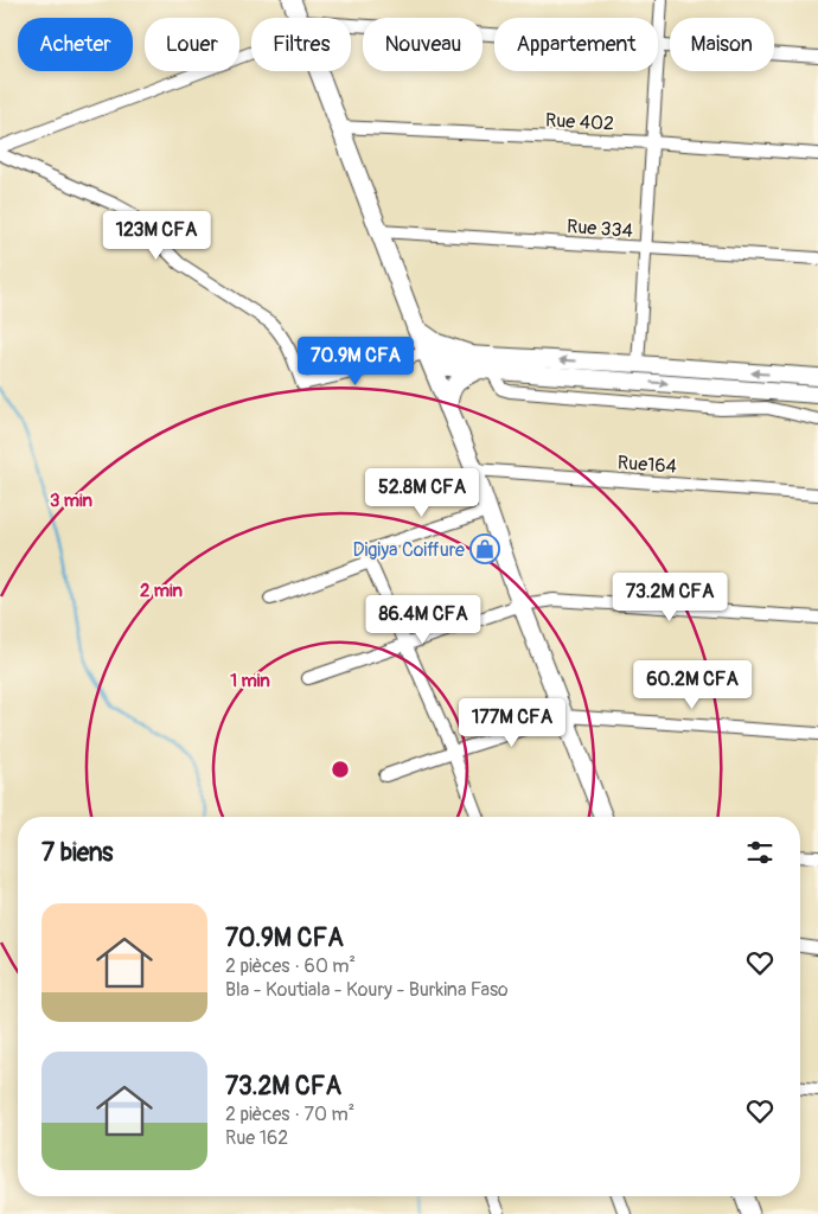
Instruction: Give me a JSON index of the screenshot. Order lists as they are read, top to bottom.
{
  "streets": {
    "street": ["Rue 402", "Rue 334", "Rue164"]
  },
  "places": {
    "shop": ["Digiya Coiffure"]
  },
  "page": {
    "chip": [
      "Acheter",
      "Louer",
      "Filtres",
      "Nouveau",
      "Appartement",
      "Maison"
    ],
    "price": [
      "123M CFA",
      "70.9M CFA",
      "52.8M CFA",
      "73.2M CFA",
      "86.4M CFA",
      "60.2M CFA",
      "177M CFA"
    ],
    "heading": "7 biens",
    "list": [
      {
        "name": "70.9M CFA",
        "note": "2 pièces · 60 m² · Bla - Koutiala - Koury - Burkina Faso"
      },
      {
        "name": "73.2M CFA",
        "note": "2 pièces · 70 m² · Rue 162"
      }
    ]
  },
  "rings": ["3 min", "2 min", "1 min"]
}
